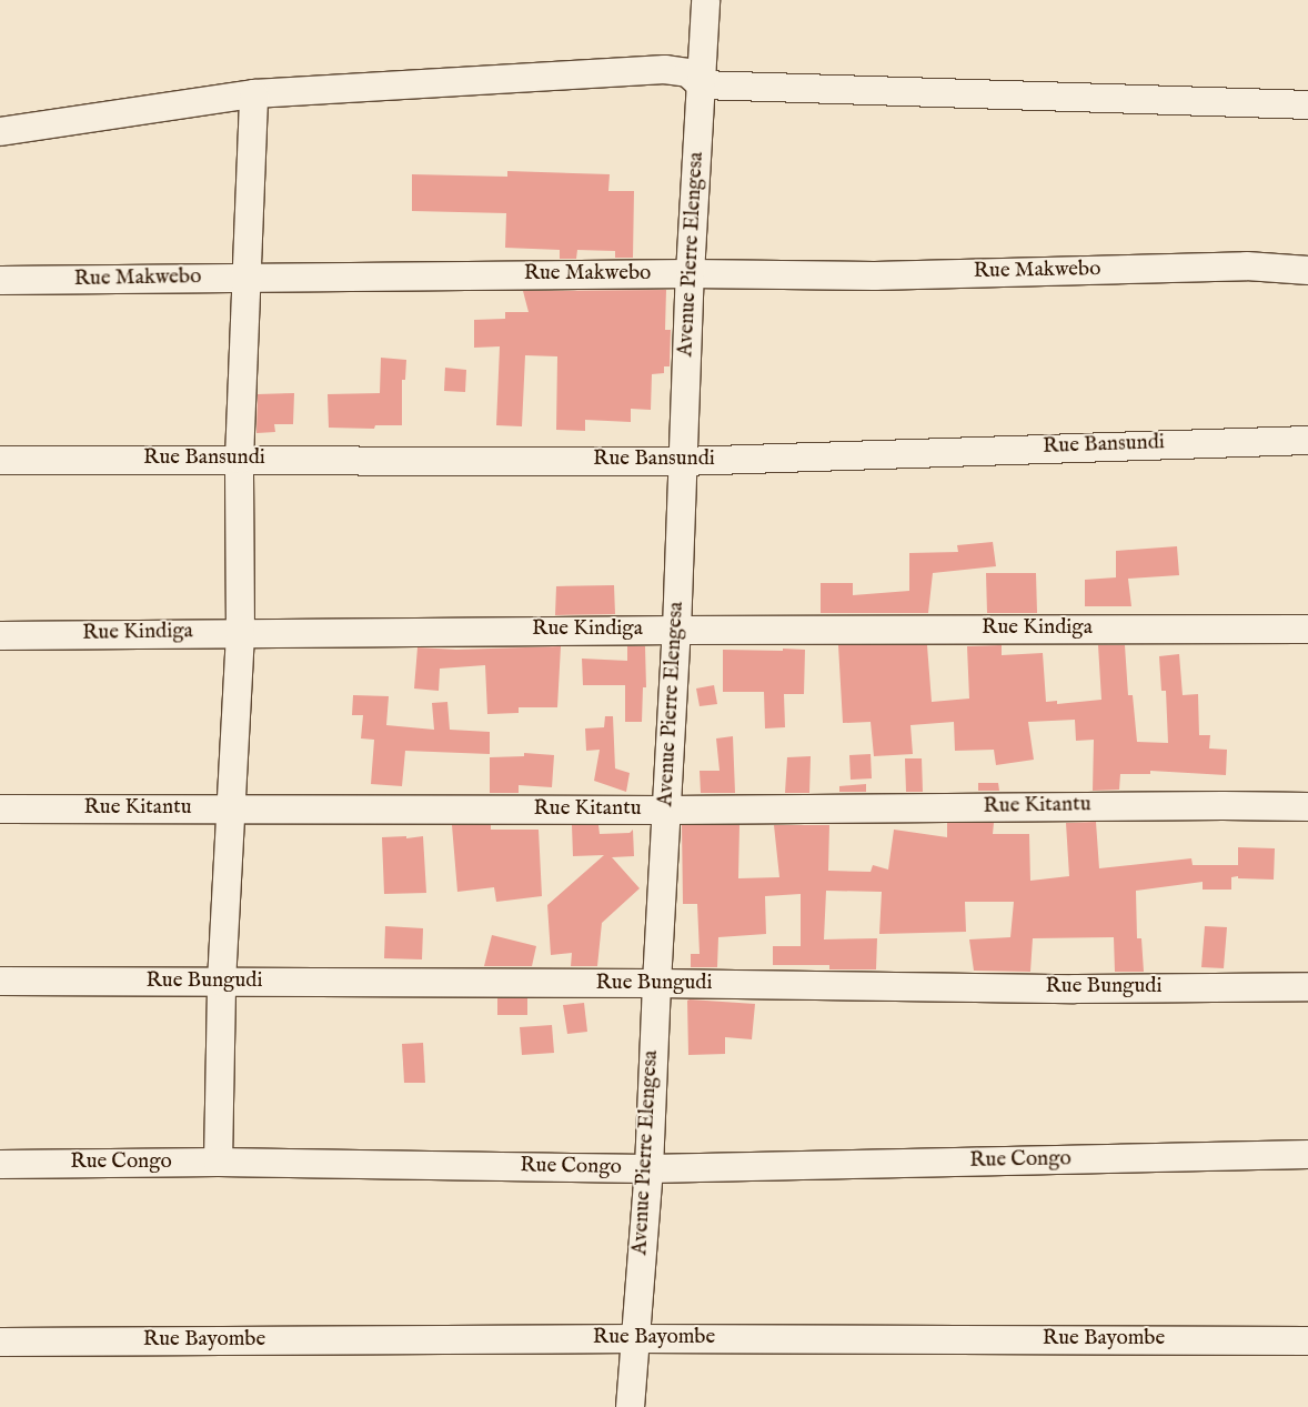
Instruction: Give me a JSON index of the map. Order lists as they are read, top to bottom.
{
  "streets": {
    "street": [
      "Avenue Pierre Elengesa",
      "Rue Makwebo",
      "Rue Bansundi",
      "Rue Kindiga",
      "Rue Kitantu",
      "Rue Bungudi",
      "Rue Congo",
      "Rue Bayombe"
    ]
  },
  "crossings": [
    ["Avenue Pierre Elengesa", "Rue Makwebo"],
    ["Avenue Pierre Elengesa", "Rue Bansundi"],
    ["Avenue Pierre Elengesa", "Rue Kindiga"],
    ["Avenue Pierre Elengesa", "Rue Kitantu"],
    ["Avenue Pierre Elengesa", "Rue Bungudi"],
    ["Avenue Pierre Elengesa", "Rue Congo"],
    ["Avenue Pierre Elengesa", "Rue Bayombe"]
  ]
}
